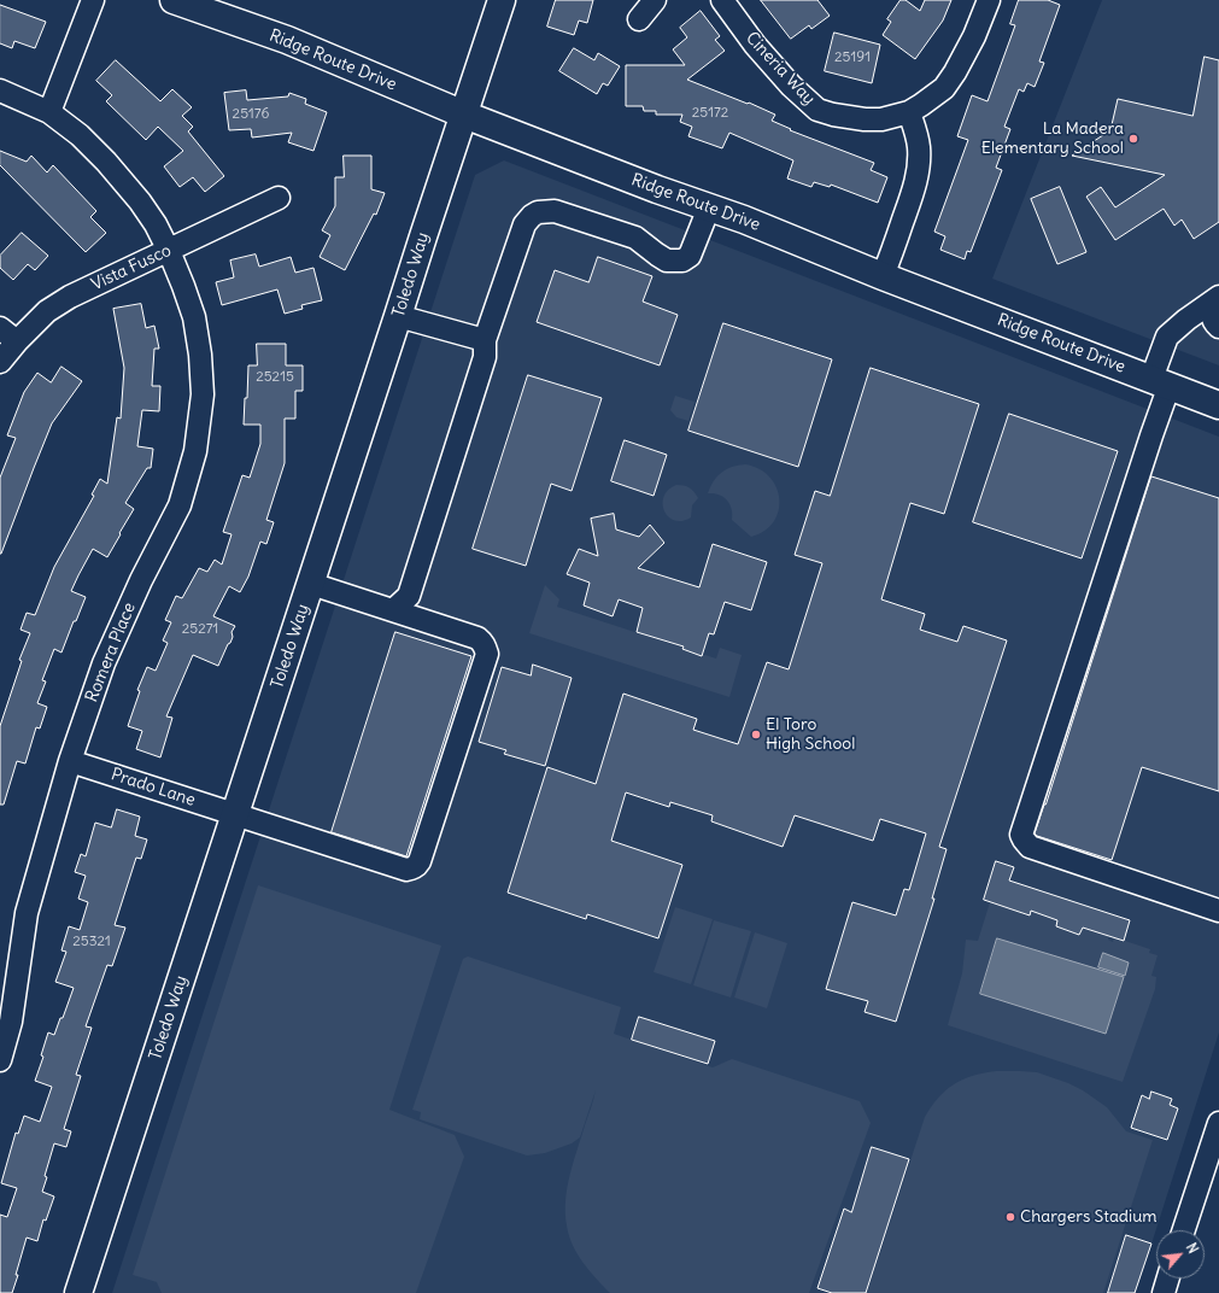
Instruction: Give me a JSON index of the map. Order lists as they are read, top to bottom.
{
  "streets": {
    "main road": ["Ridge Route Drive", "Toledo Way"],
    "street": [
      "Cineria Way",
      "Vista Fusco",
      "Romera Place",
      "Prado Lane"
    ]
  },
  "crossings": [
    ["Ridge Route Drive", "Toledo Way"],
    ["Vista Fusco", "Romera Place"],
    ["Toledo Way", "Prado Lane"],
    ["Romera Place", "Prado Lane"]
  ],
  "places": ["La Madera Elementary School", "El Toro High School", "Chargers Stadium"],
  "house_numbers": [
    "25191",
    "25172",
    "25176",
    "25215",
    "25271",
    "25321"
  ],
  "north": "top right"
}
